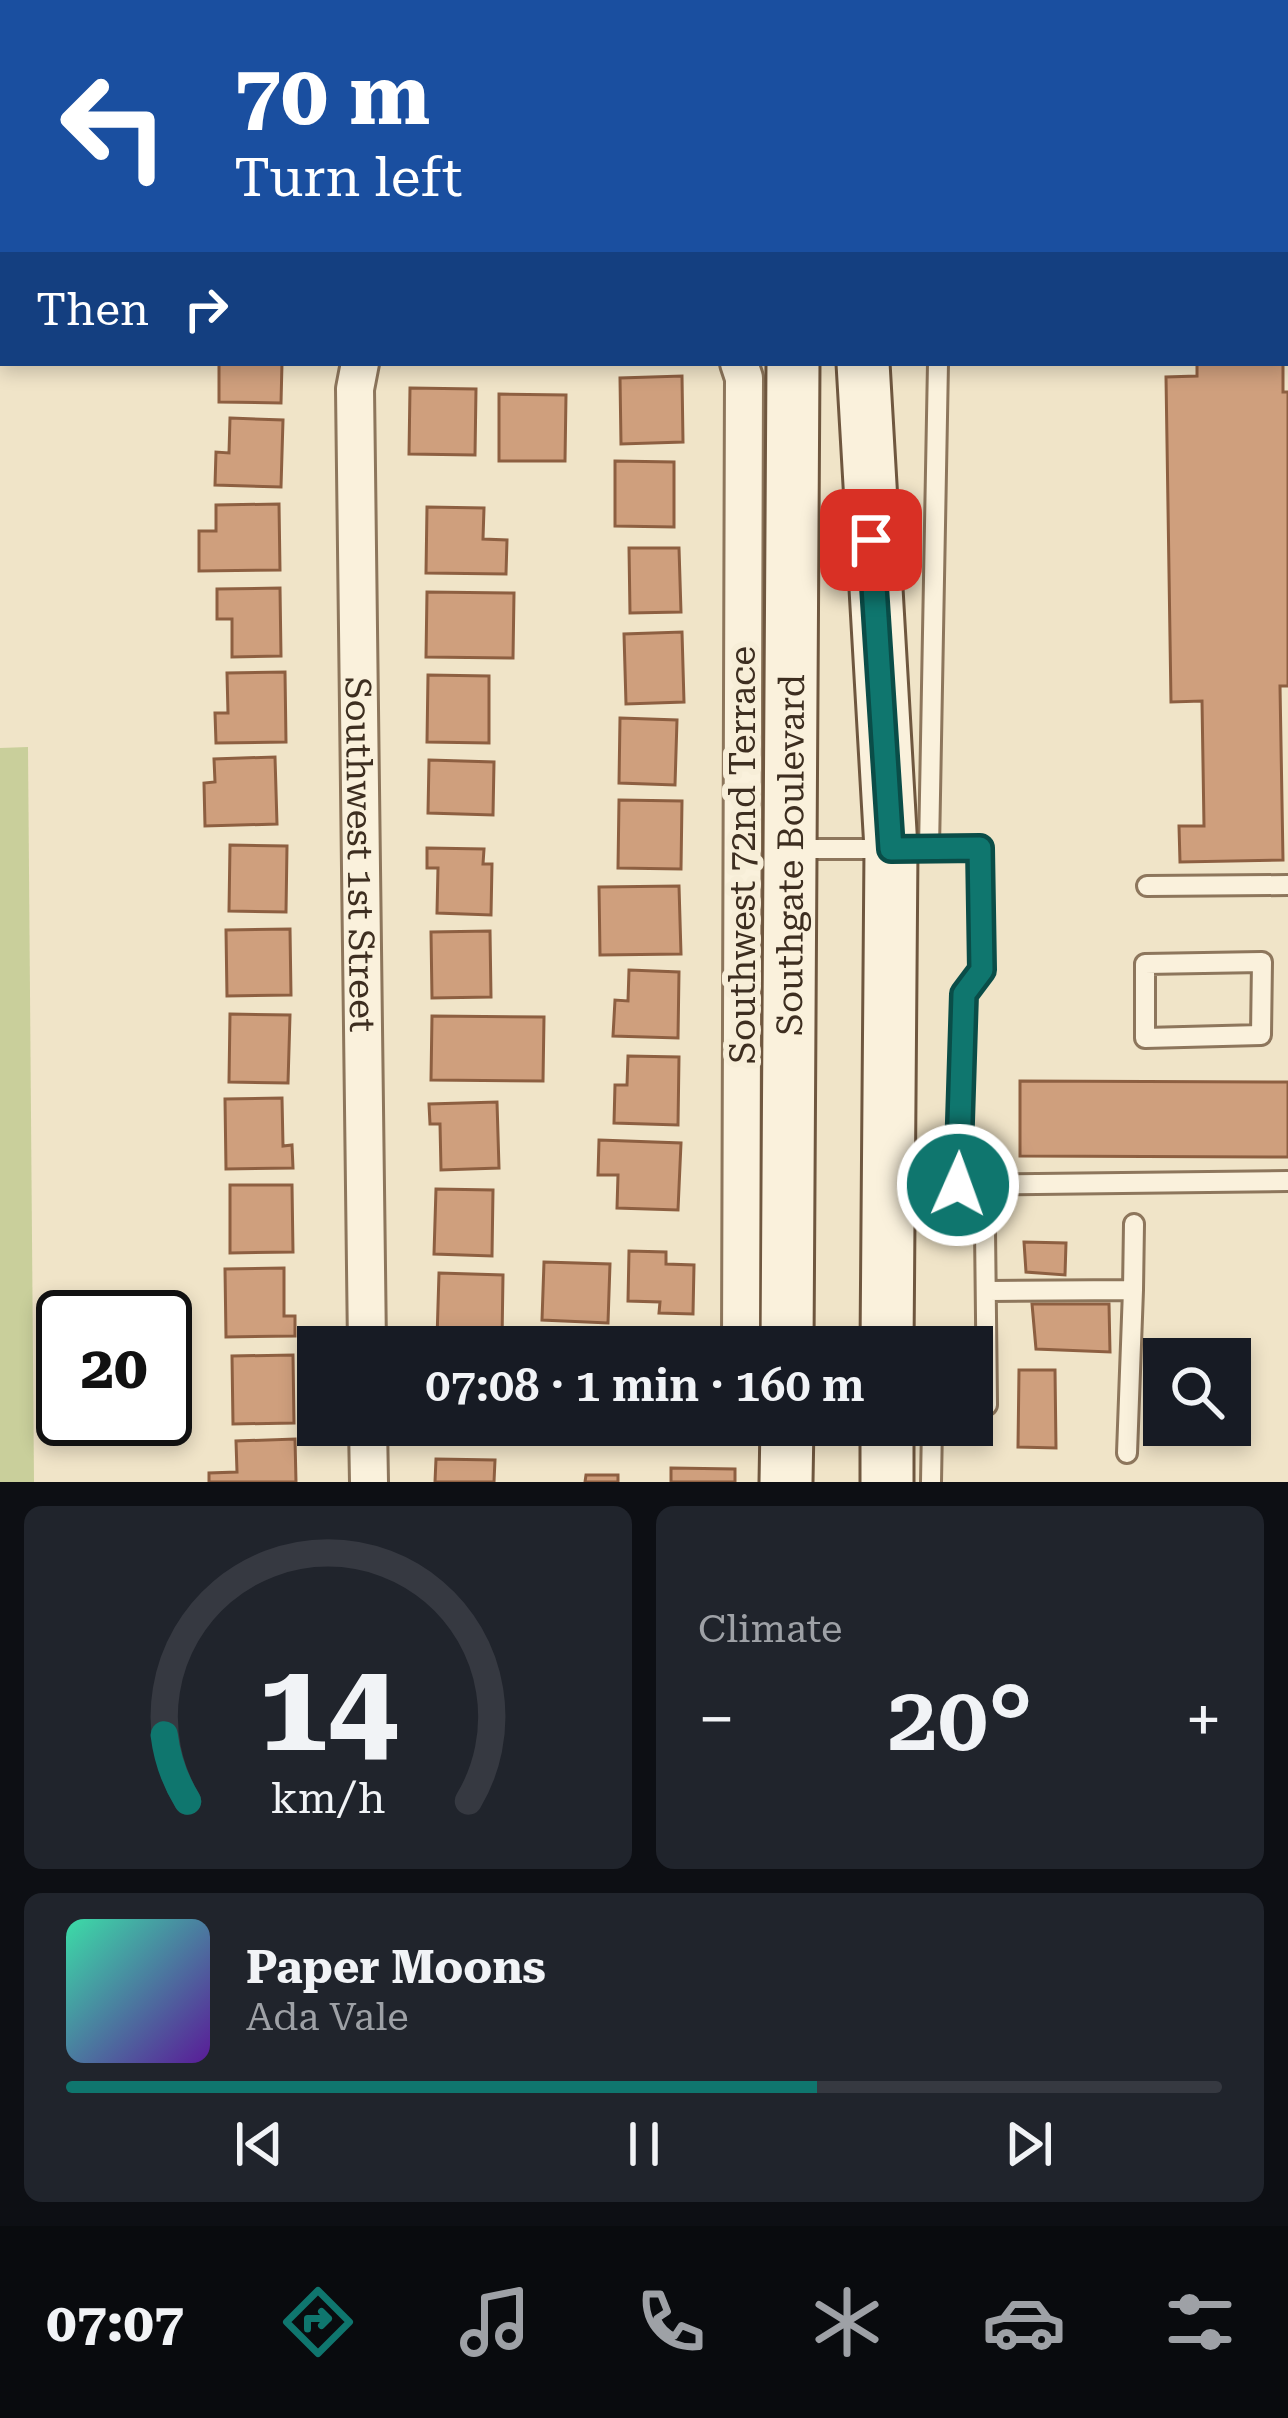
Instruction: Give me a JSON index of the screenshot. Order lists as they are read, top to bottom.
{
  "streets": {
    "main road": ["Southgate Boulevard"],
    "street": ["Southwest 1st Street", "Southwest 72nd Terrace"]
  },
  "page": {
    "turn": ["70 m", "Turn left"],
    "then": "Then",
    "limit": "20",
    "trip": "07:08 · 1 min · 160 m",
    "tile": "Climate",
    "heat": ["−", "20°", "+"],
    "song": ["Paper Moons", "Ada Vale"],
    "tabs": "07:07",
    "gauge": ["14", "km/h"]
  }
}
